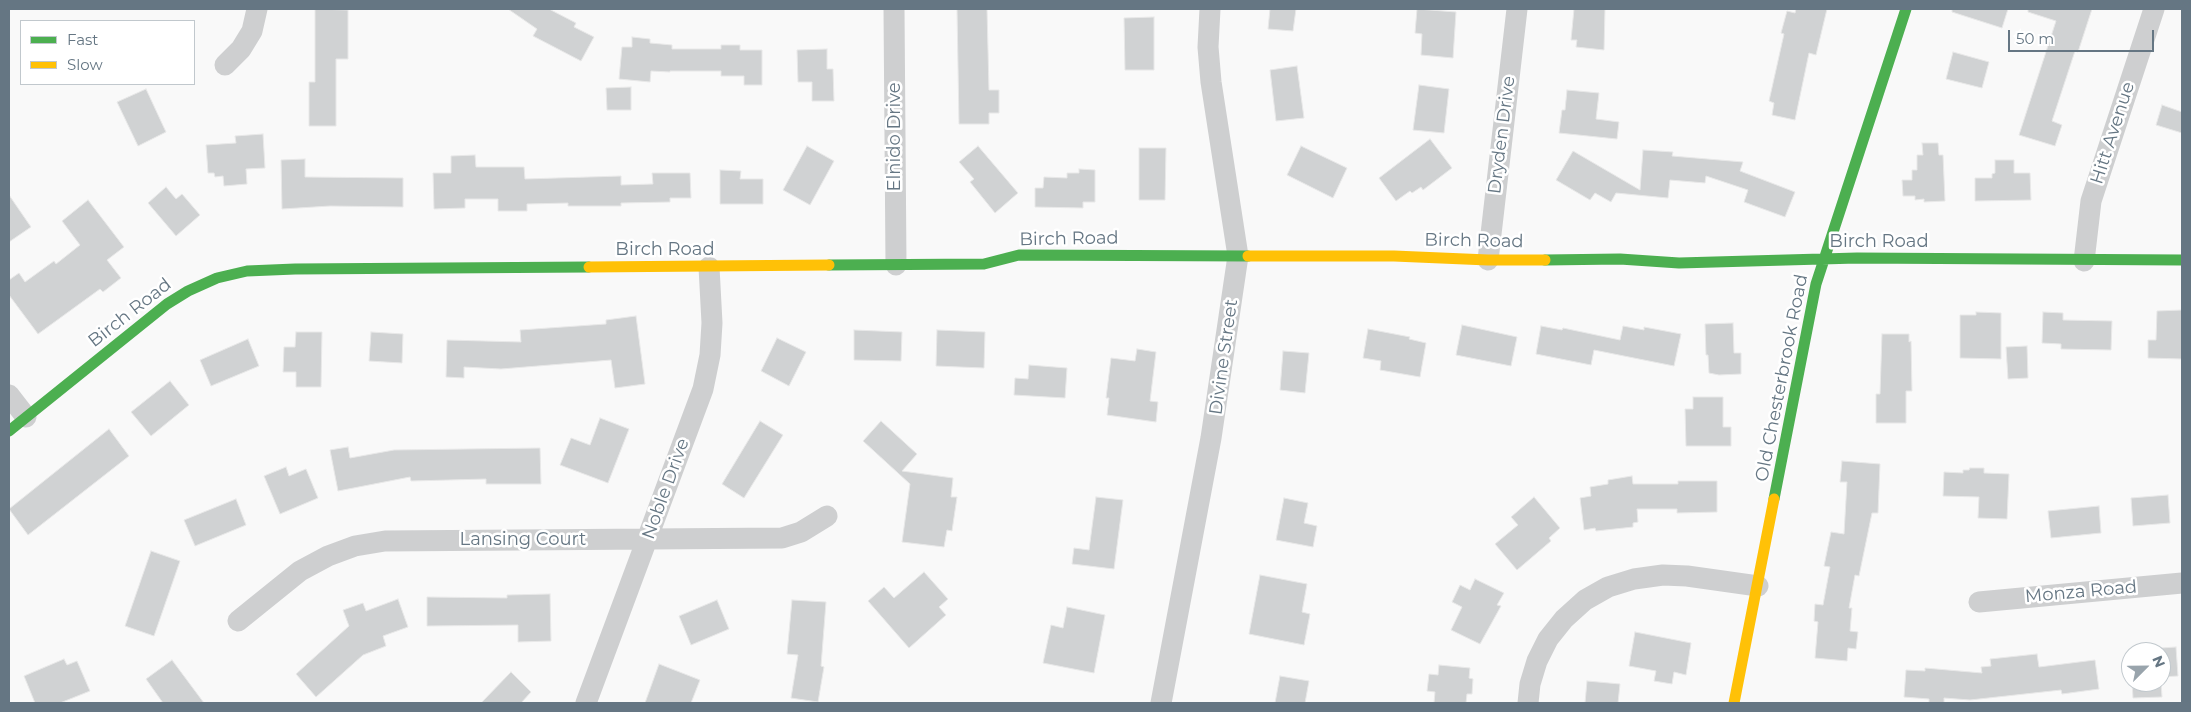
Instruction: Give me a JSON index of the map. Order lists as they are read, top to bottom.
{
  "streets": {
    "street": [
      "Hitt Avenue",
      "Dryden Drive",
      "Elnido Drive",
      "Birch Road",
      "Divine Street",
      "Old Chesterbrook Road",
      "Noble Drive",
      "Lansing Court",
      "Monza Road"
    ]
  },
  "crossings": [
    ["Hitt Avenue", "Birch Road"],
    ["Dryden Drive", "Birch Road"],
    ["Elnido Drive", "Birch Road"],
    ["Birch Road", "Divine Street"],
    ["Birch Road", "Old Chesterbrook Road"],
    ["Birch Road", "Noble Drive"],
    ["Noble Drive", "Lansing Court"]
  ],
  "legend": ["Fast", "Slow"],
  "scale_bar": "50 m",
  "north": "top right"
}
